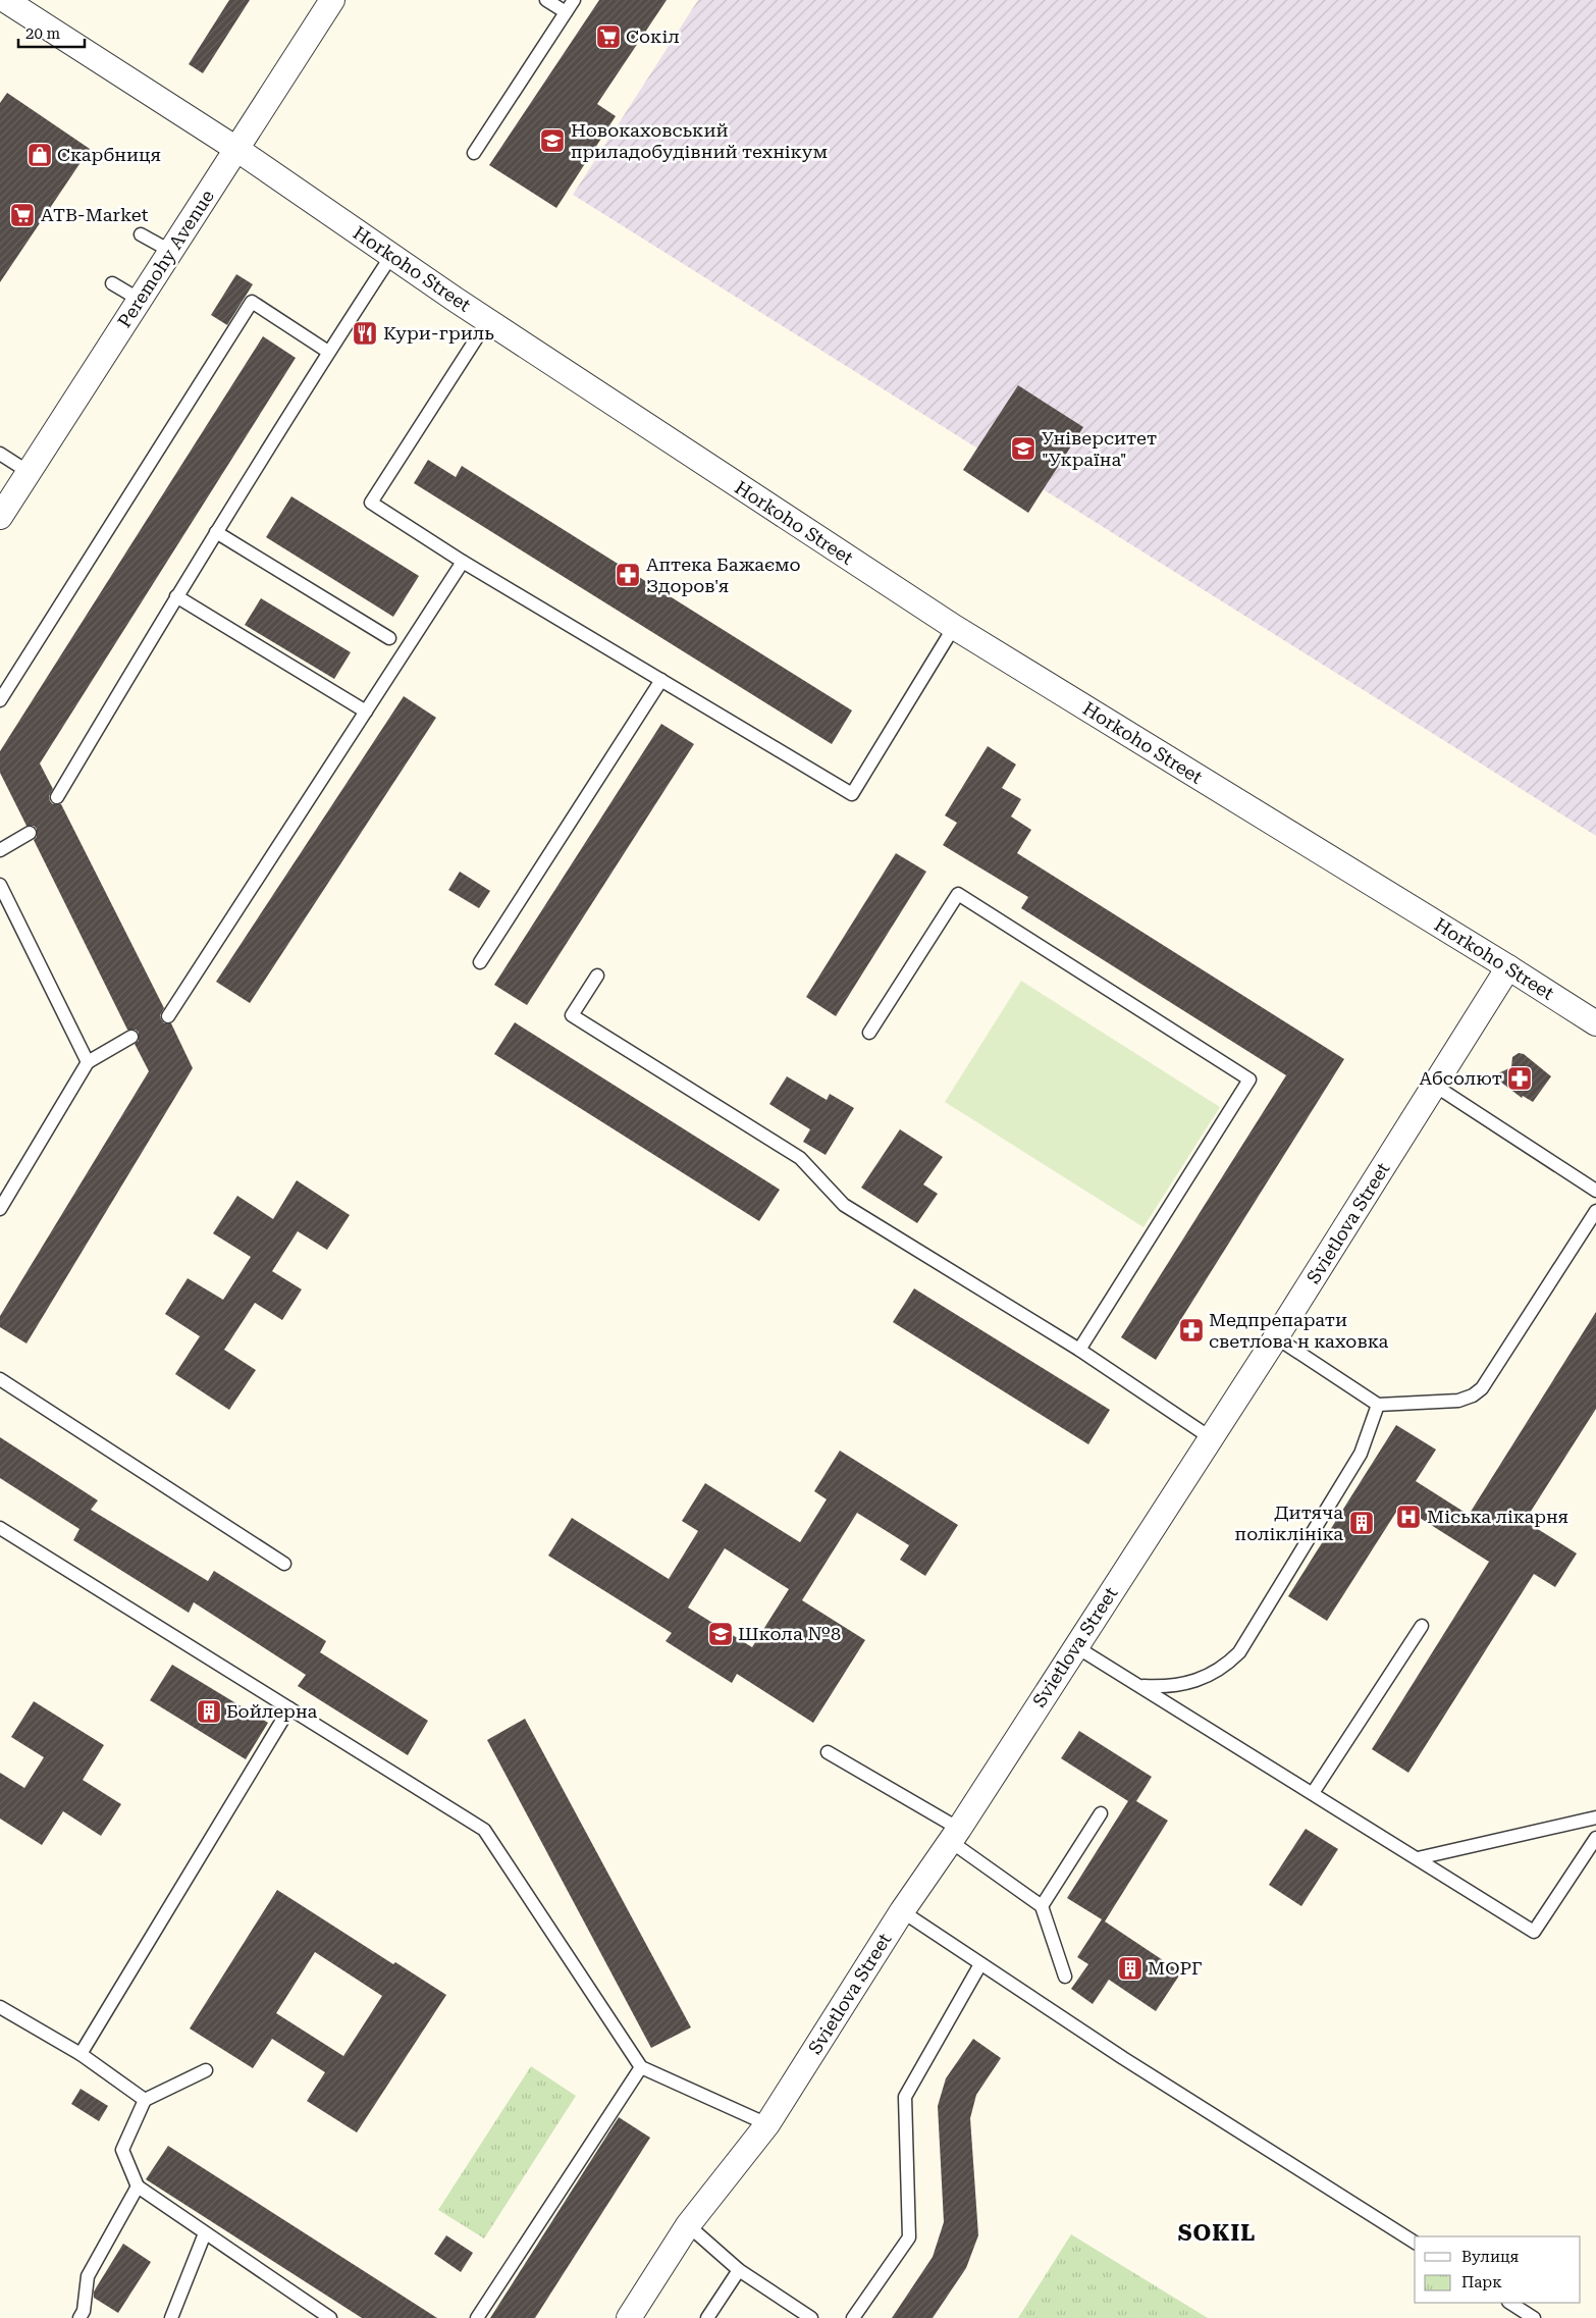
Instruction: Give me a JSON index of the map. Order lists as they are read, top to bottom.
{
  "streets": {
    "street": ["Peremohy Avenue", "Horkoho Street", "Svietlova Street"]
  },
  "crossings": [
    ["Peremohy Avenue", "Horkoho Street"],
    ["Horkoho Street", "Svietlova Street"]
  ],
  "districts": ["SOKIL"],
  "places": {
    "supermarket": ["Сокіл", "ATB-Market"],
    "school or university": ["Новокаховський приладобудівний технікум", "Університет \"Україна\"", "Школа №8"],
    "shop": ["Скарбниця"],
    "restaurant": ["Кури-гриль"],
    "pharmacy": ["Аптека Бажаємо Здоров'я", "Абсолют", "Медпрепарати светлова н каховка"],
    "hospital": ["Міська лікарня"],
    "building": ["Дитяча поліклініка", "Бойлерна", "МОРГ"]
  },
  "legend": ["Вулиця", "Парк"],
  "scale_bar": "20 m"
}
